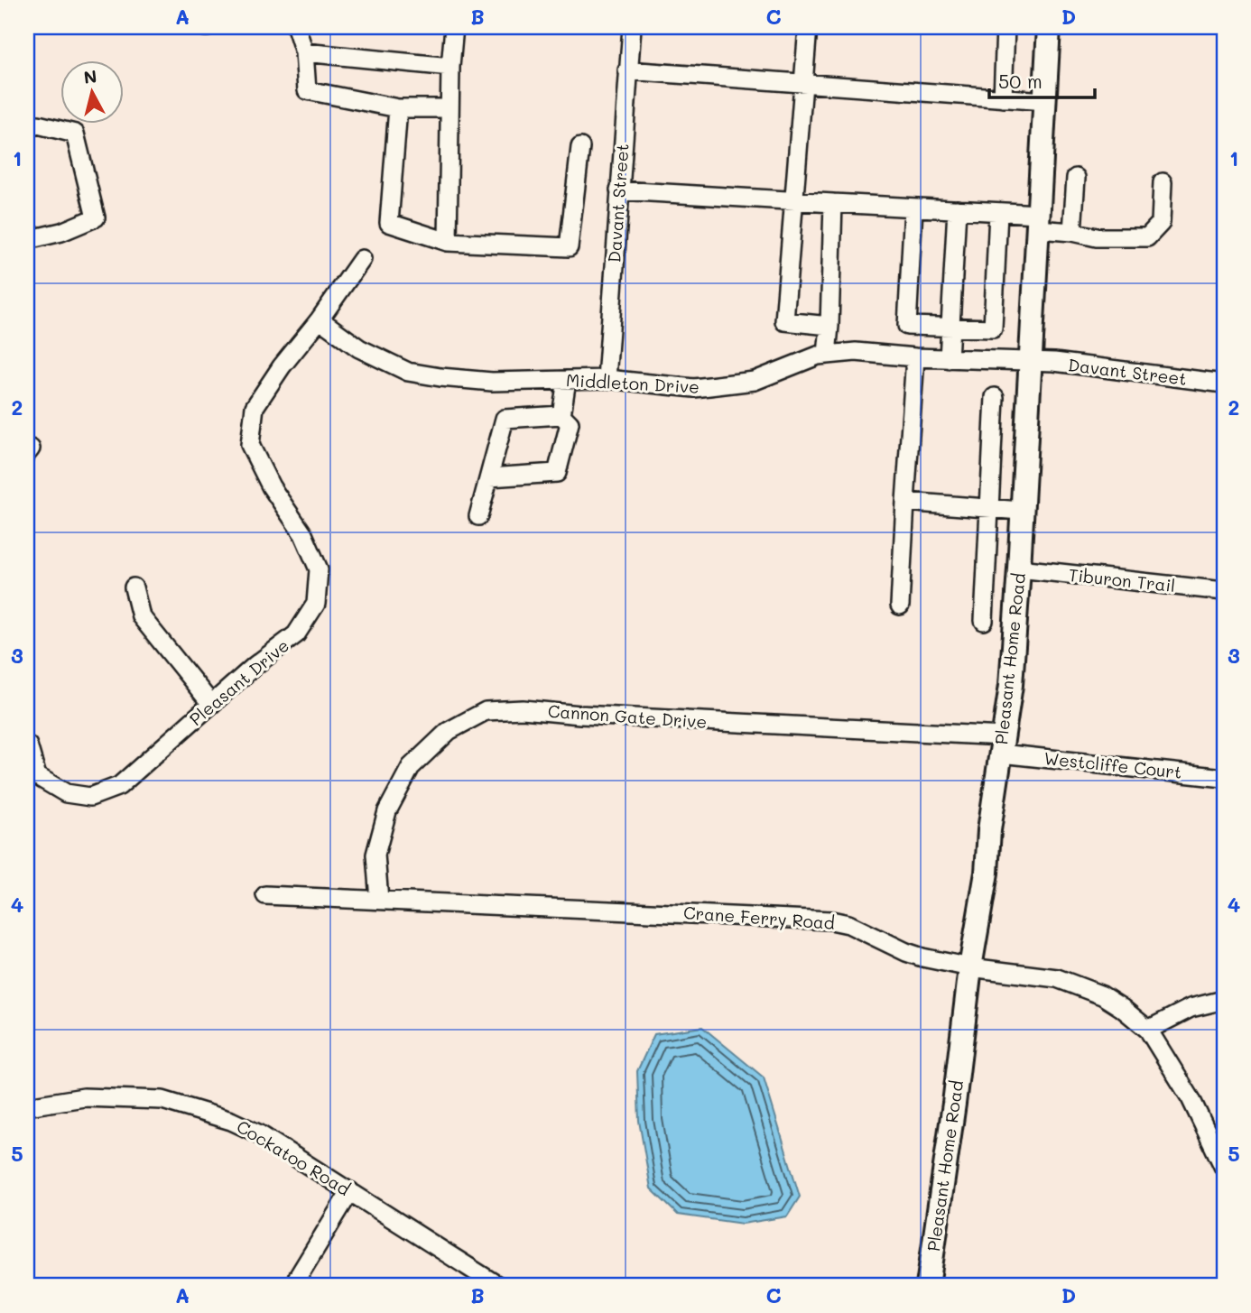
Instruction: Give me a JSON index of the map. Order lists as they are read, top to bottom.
{
  "streets": {
    "main road": ["Pleasant Home Road"],
    "street": [
      "Davant Street",
      "Middleton Drive",
      "Tiburon Trail",
      "Pleasant Drive",
      "Cannon Gate Drive",
      "Westcliffe Court",
      "Crane Ferry Road",
      "Cockatoo Road"
    ]
  },
  "crossings": [
    ["Davant Street", "Middleton Drive"],
    ["Davant Street", "Pleasant Home Road"],
    ["Middleton Drive", "Pleasant Home Road"],
    ["Middleton Drive", "Pleasant Drive"],
    ["Tiburon Trail", "Pleasant Home Road"],
    ["Pleasant Home Road", "Cannon Gate Drive"],
    ["Pleasant Home Road", "Westcliffe Court"],
    ["Pleasant Home Road", "Crane Ferry Road"],
    ["Cannon Gate Drive", "Westcliffe Court"],
    ["Cannon Gate Drive", "Crane Ferry Road"]
  ],
  "scale_bar": "50 m",
  "north": "top",
  "grid": {
    "columns": [
      "A",
      "B",
      "C",
      "D"
    ],
    "rows": [
      "1",
      "2",
      "3",
      "4",
      "5"
    ]
  }
}
